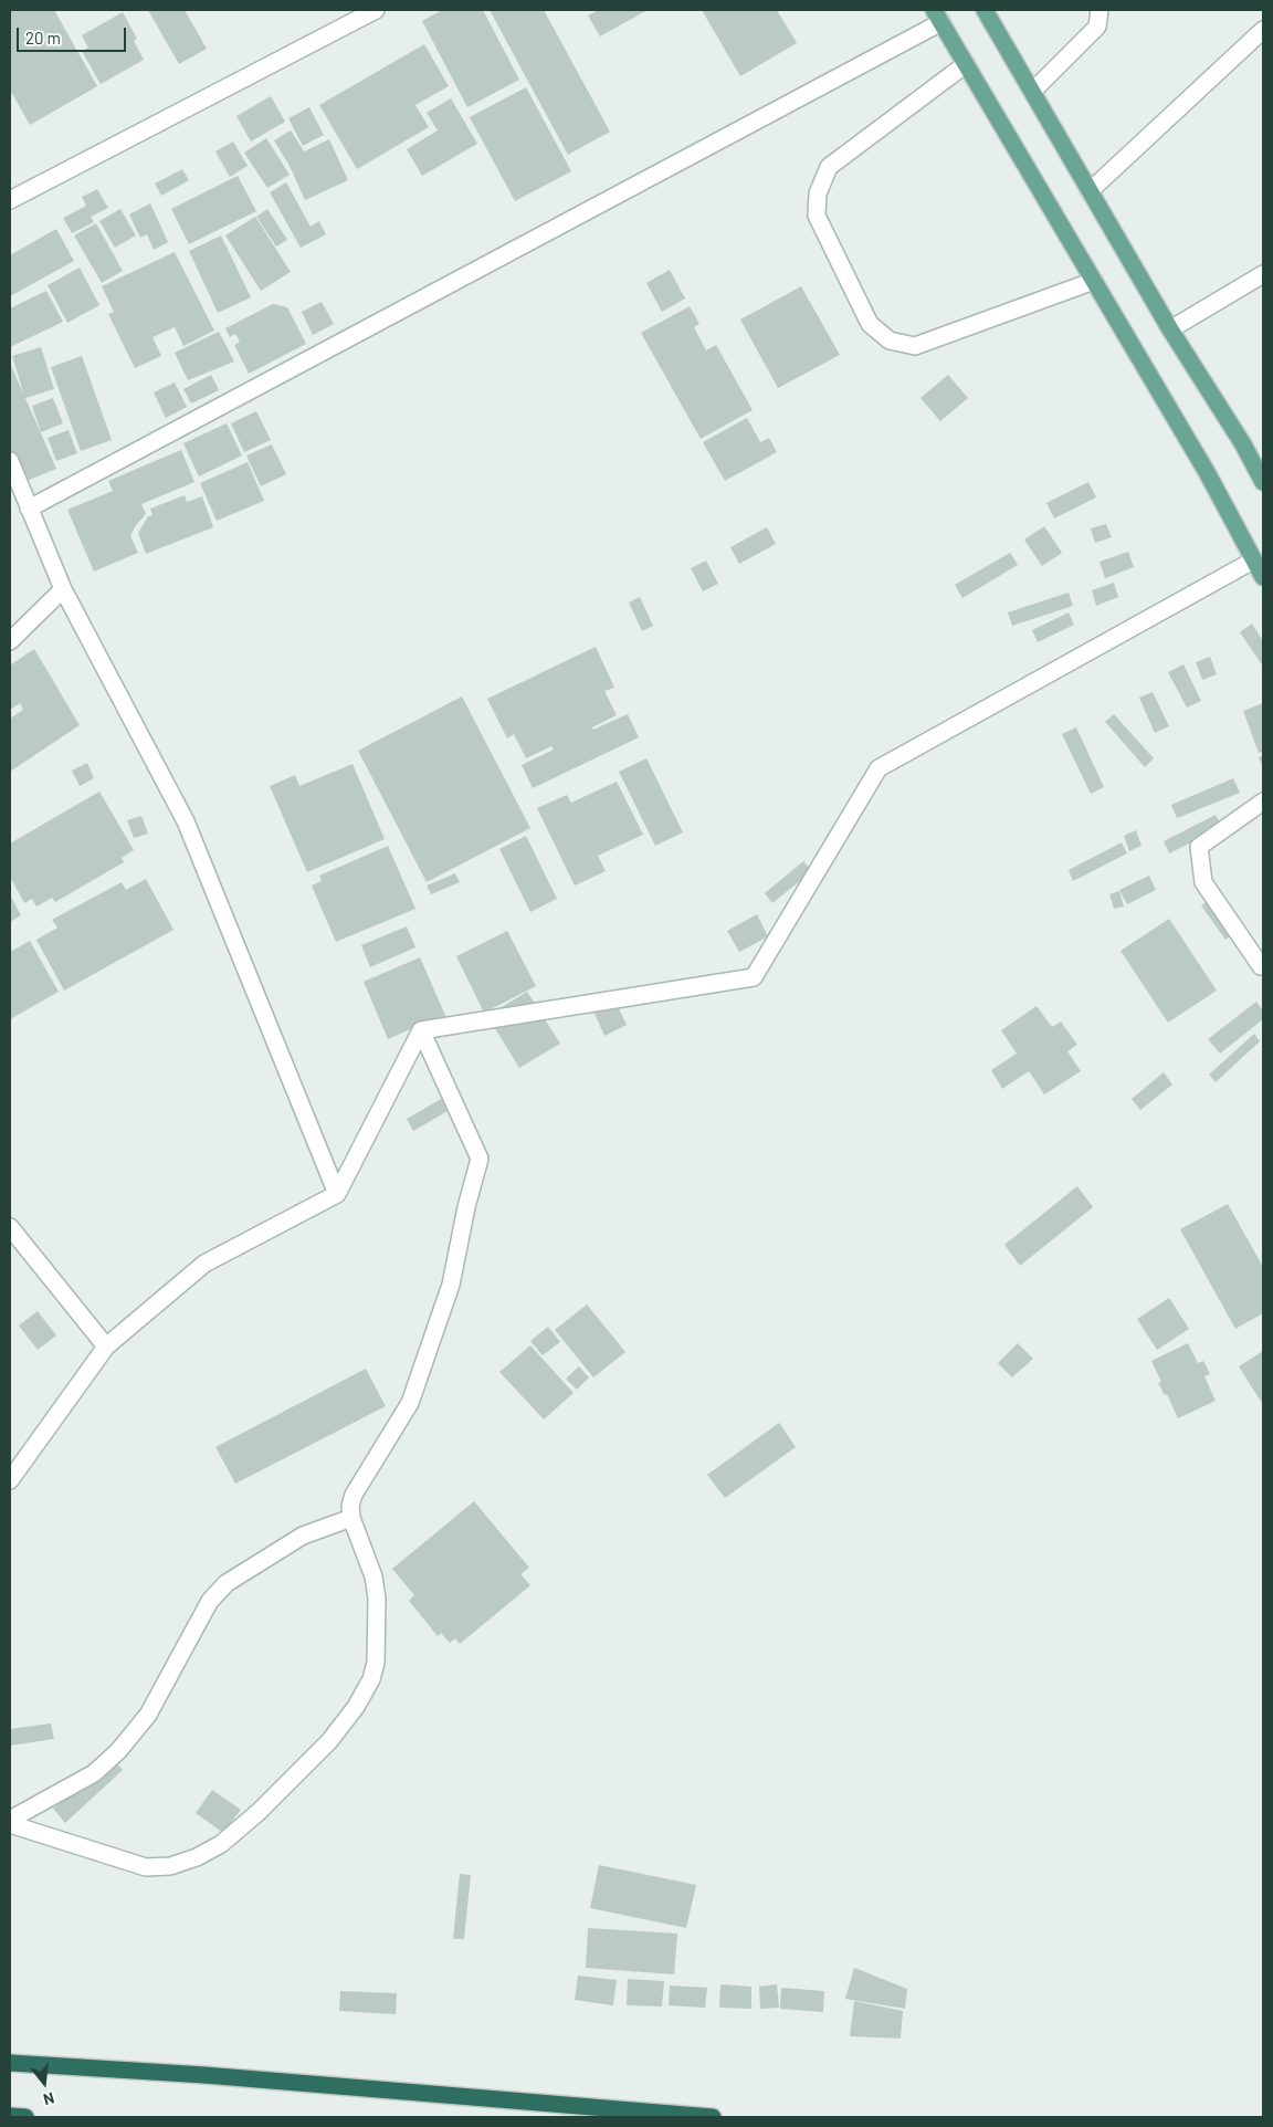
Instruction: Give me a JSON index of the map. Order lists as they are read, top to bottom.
{
  "scale_bar": "20 m",
  "north": "bottom"
}
